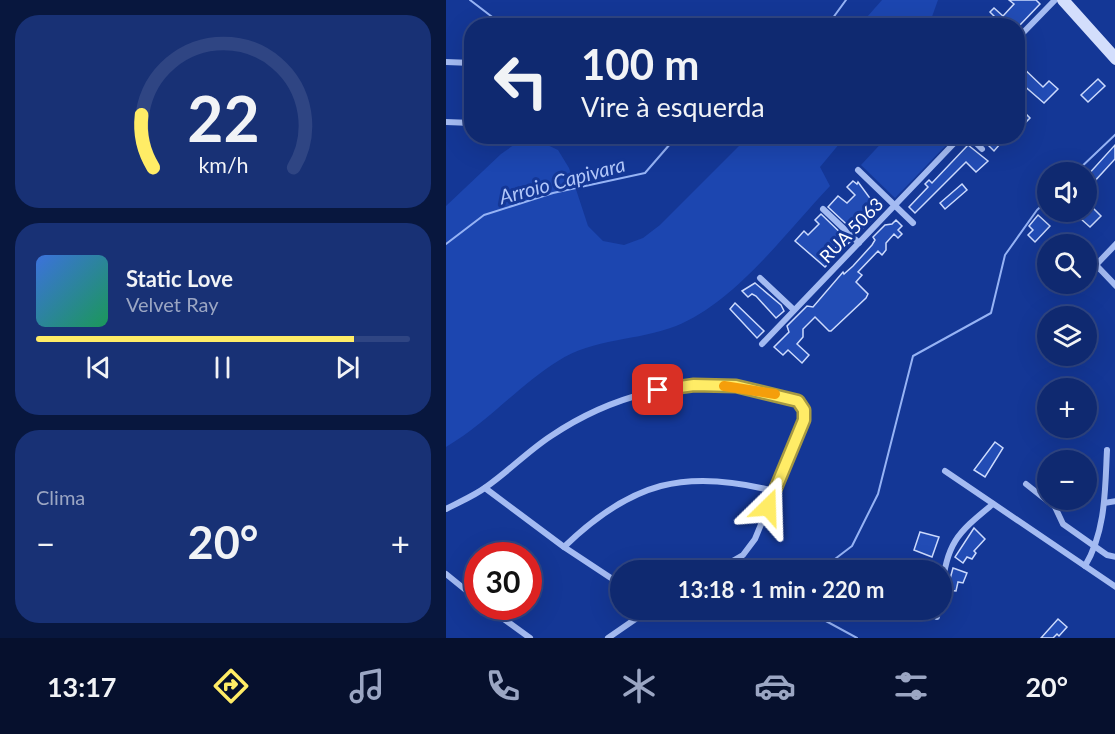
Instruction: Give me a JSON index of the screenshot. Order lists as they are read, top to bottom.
{
  "streets": {
    "street": ["RUA 5063"]
  },
  "water": ["Arroio Capivara"],
  "page": {
    "turn": ["100 m", "Vire à esquerda"],
    "map_buttons": ["+", "−"],
    "song": ["Static Love", "Velvet Ray"],
    "tile": "Clima",
    "heat": ["−", "20°", "+"],
    "limit": "30",
    "trip": "13:18 · 1 min · 220 m",
    "tabs": ["13:17", "20°"],
    "gauge": ["22", "km/h"]
  }
}
